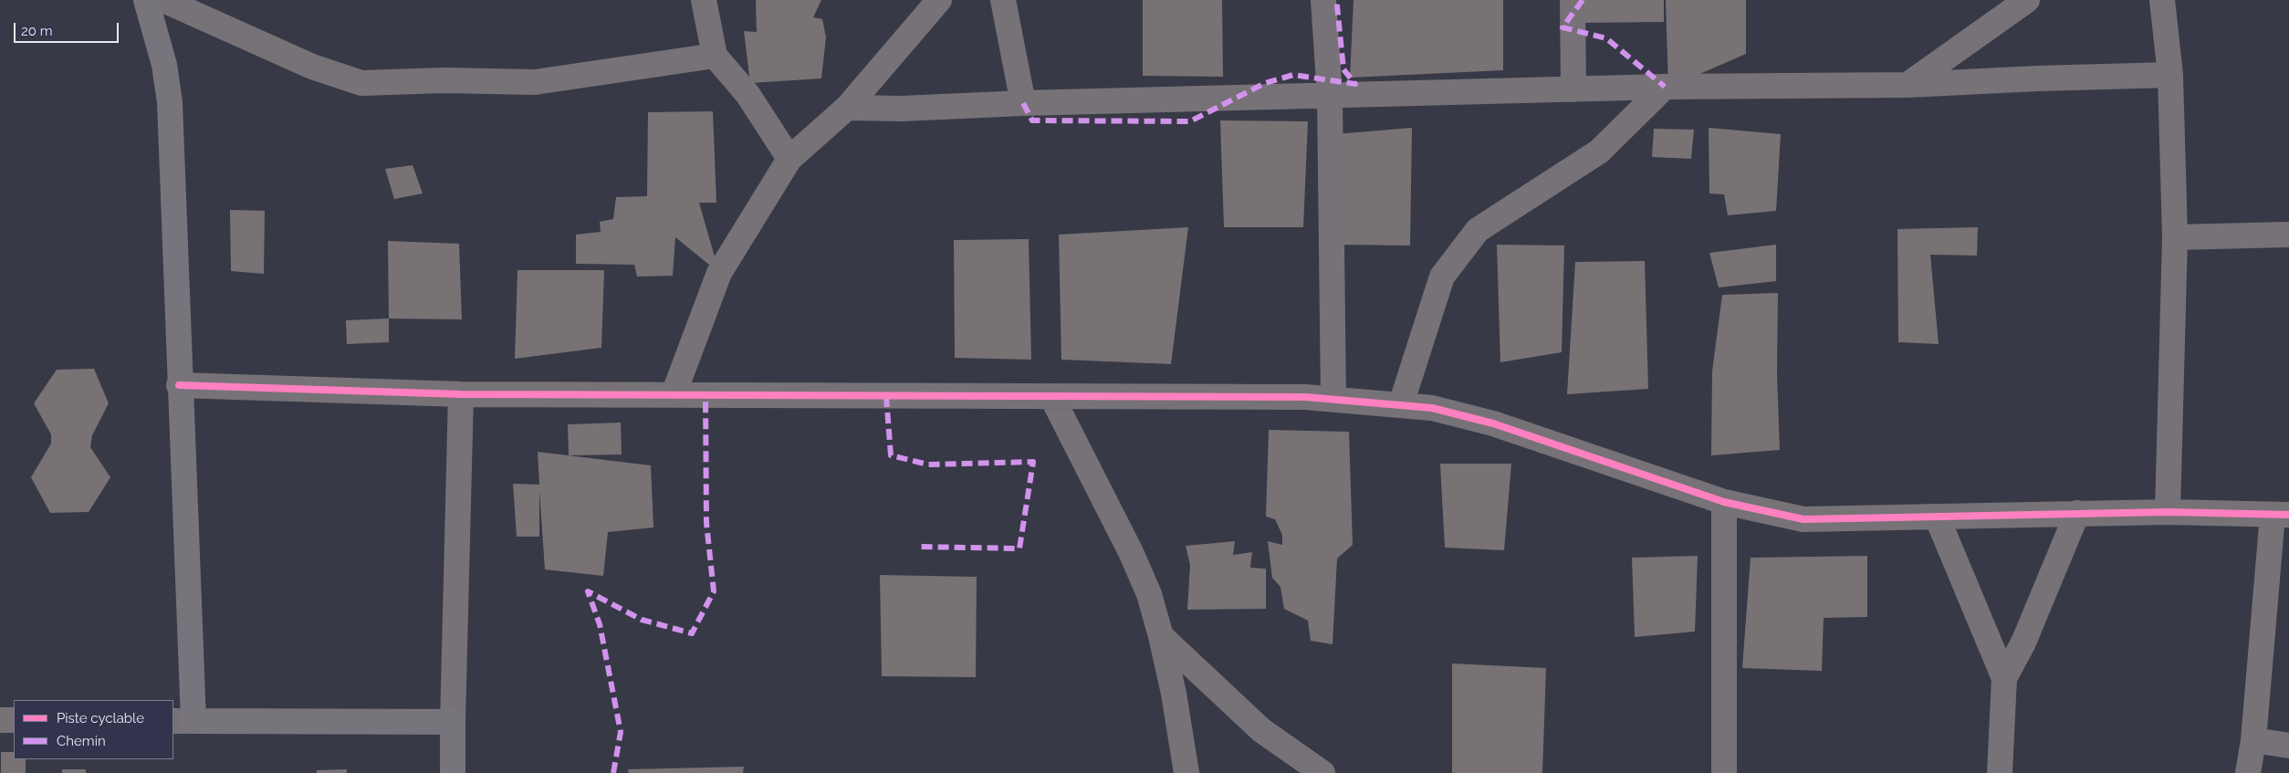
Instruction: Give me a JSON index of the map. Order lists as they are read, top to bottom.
{
  "legend": ["Piste cyclable", "Chemin"],
  "scale_bar": "20 m"
}
